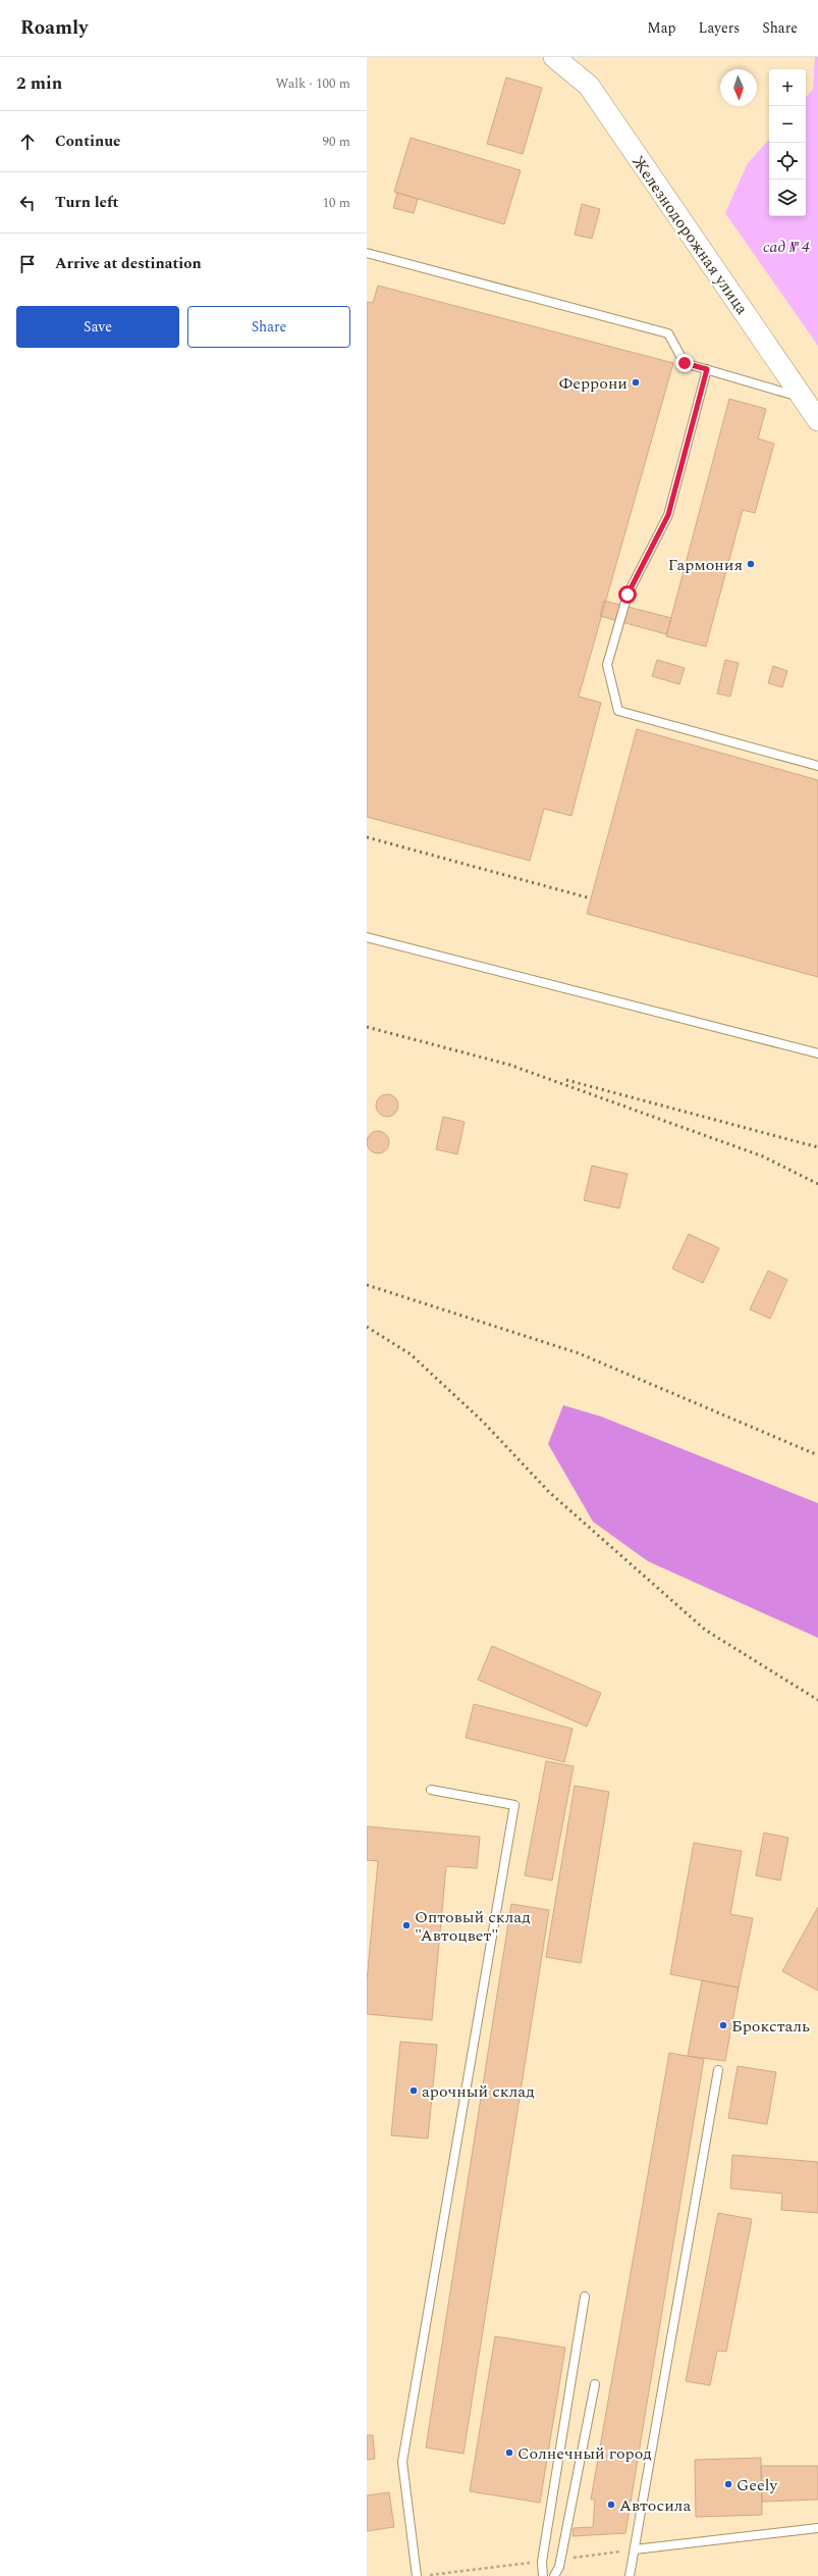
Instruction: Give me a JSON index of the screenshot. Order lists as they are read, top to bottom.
{
  "streets": {
    "street": ["Железнодорожная улица"]
  },
  "parks": ["сад № 4"],
  "places": [
    "Феррони",
    "Гармония",
    "Оптовый склад \"Автоцвет\"",
    "Броксталь",
    "арочный склад",
    "Солнечный город",
    "Geely",
    "Автосила"
  ],
  "north": "bottom",
  "page": {
    "header": "Roamly",
    "nav": ["Map", "Layers", "Share"],
    "heading": ["2 min", "Walk · 100 m"],
    "map_buttons": ["+", "−"],
    "list": [
      ["Continue", "90 m"],
      ["Turn left", "10 m"],
      "Arrive at destination"
    ],
    "buttons": ["Save", "Share"]
  }
}
